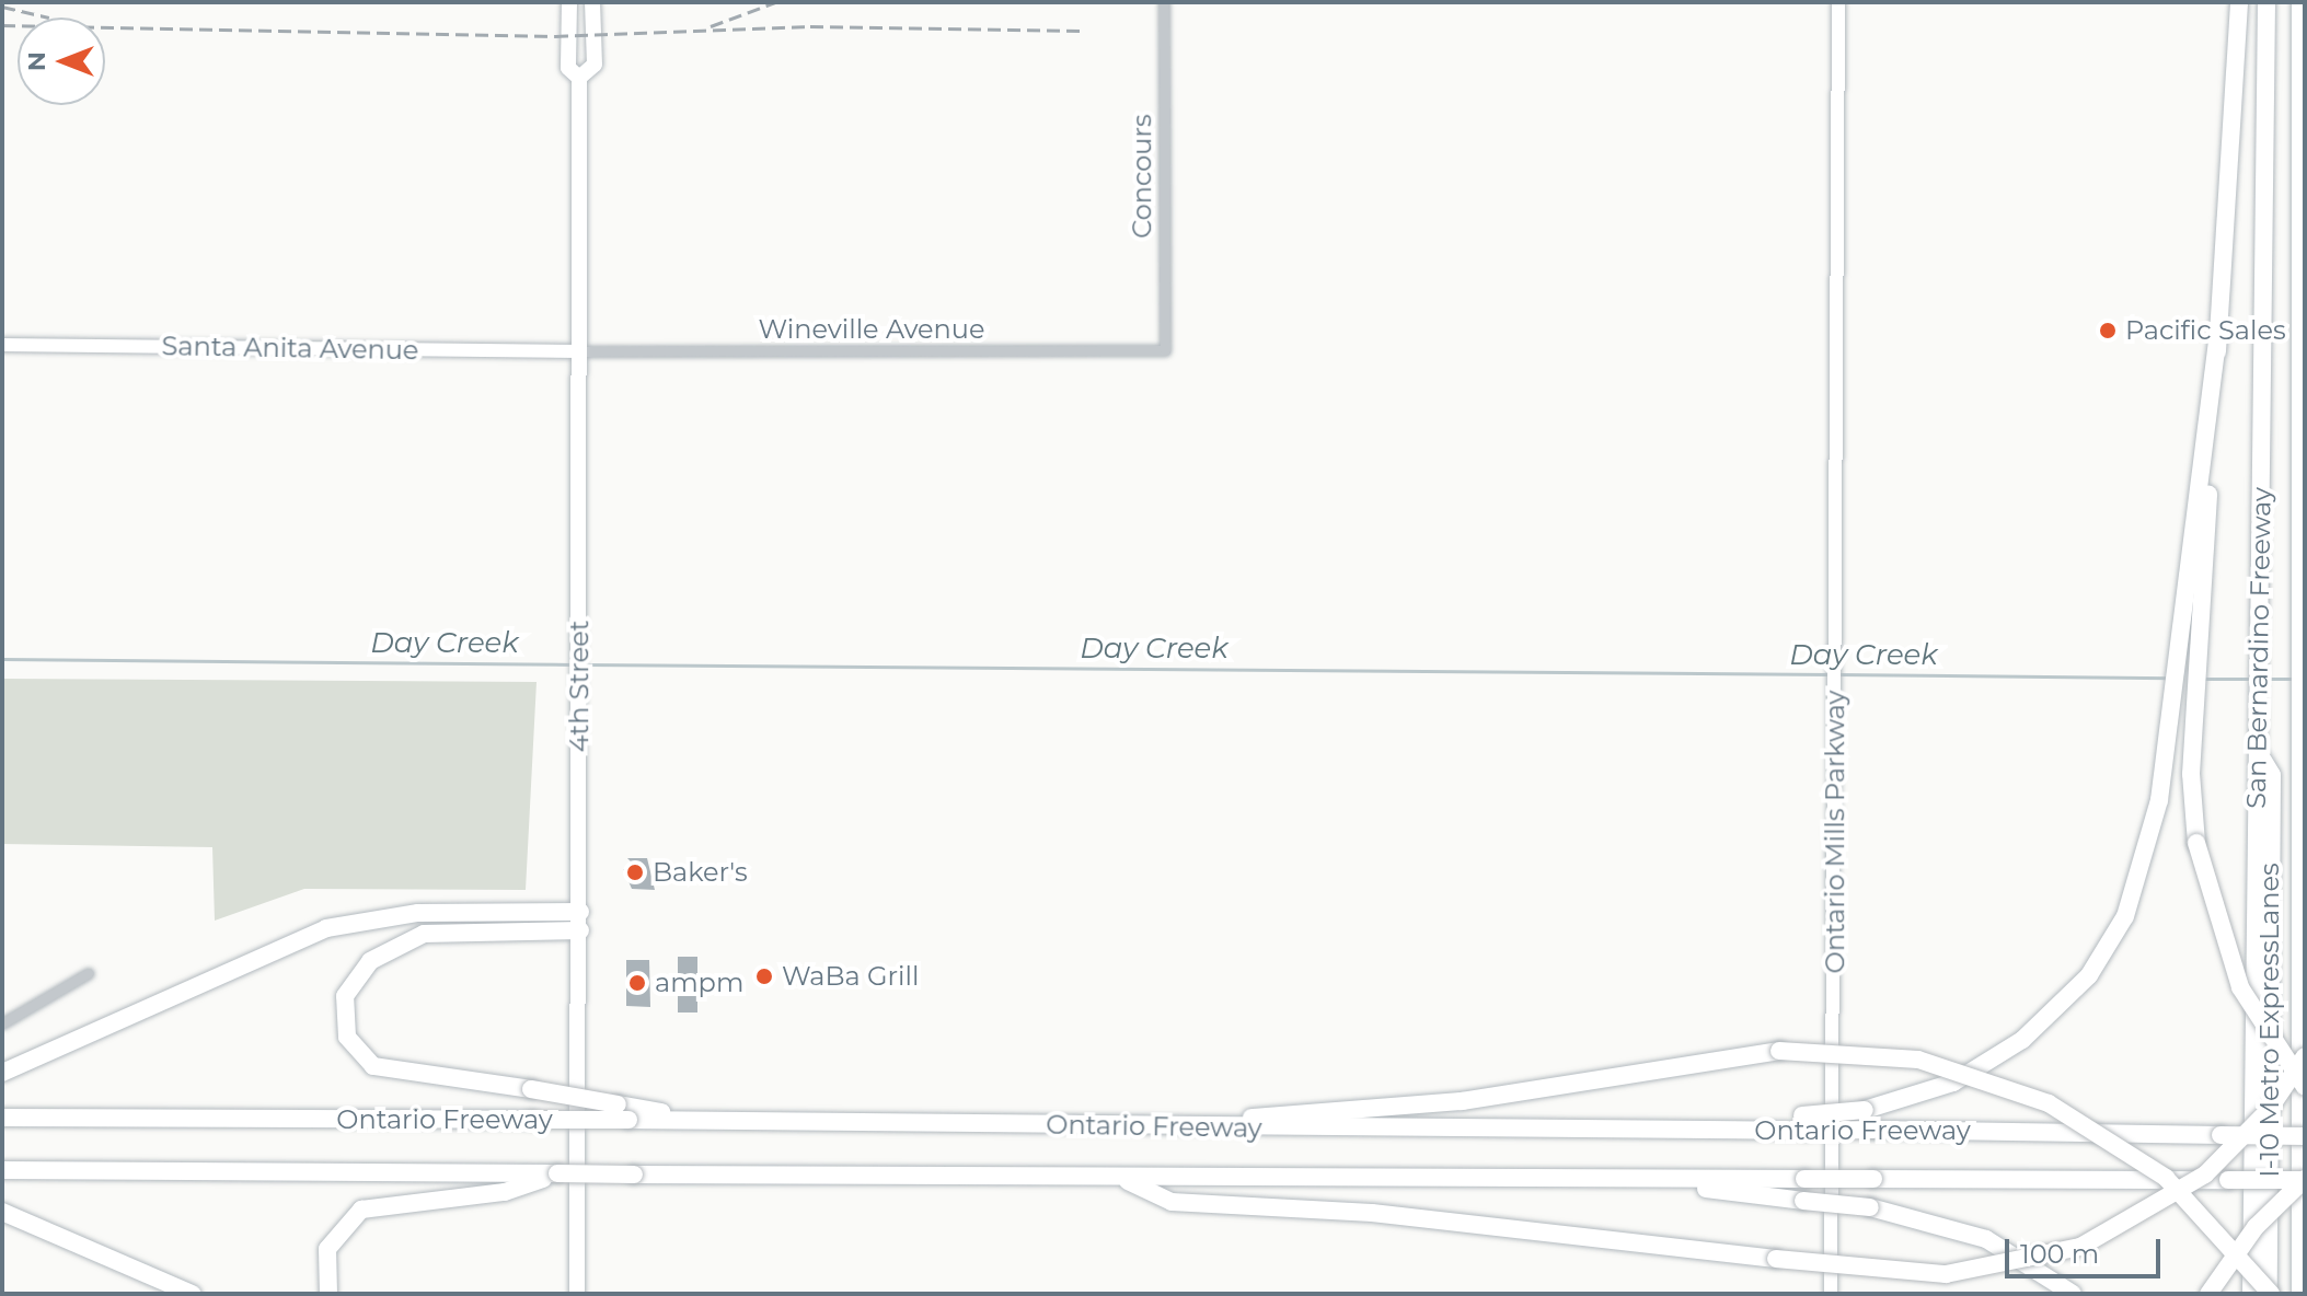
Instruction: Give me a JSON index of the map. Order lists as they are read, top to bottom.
{
  "streets": {
    "highway": ["San Bernardino Freeway", "I-10 Metro ExpressLanes", "Ontario Freeway"],
    "main road": ["Santa Anita Avenue", "4th Street", "Ontario Mills Parkway"],
    "street": ["Concours", "Wineville Avenue"]
  },
  "crossings": [
    ["Concours", "Wineville Avenue"],
    ["Wineville Avenue", "Santa Anita Avenue"],
    ["Wineville Avenue", "4th Street"],
    ["Santa Anita Avenue", "4th Street"],
    ["San Bernardino Freeway", "I-10 Metro ExpressLanes"]
  ],
  "water": ["Day Creek"],
  "places": [
    "Pacific Sales",
    "Baker's",
    "WaBa Grill",
    "ampm"
  ],
  "scale_bar": "100 m",
  "north": "left"
}
